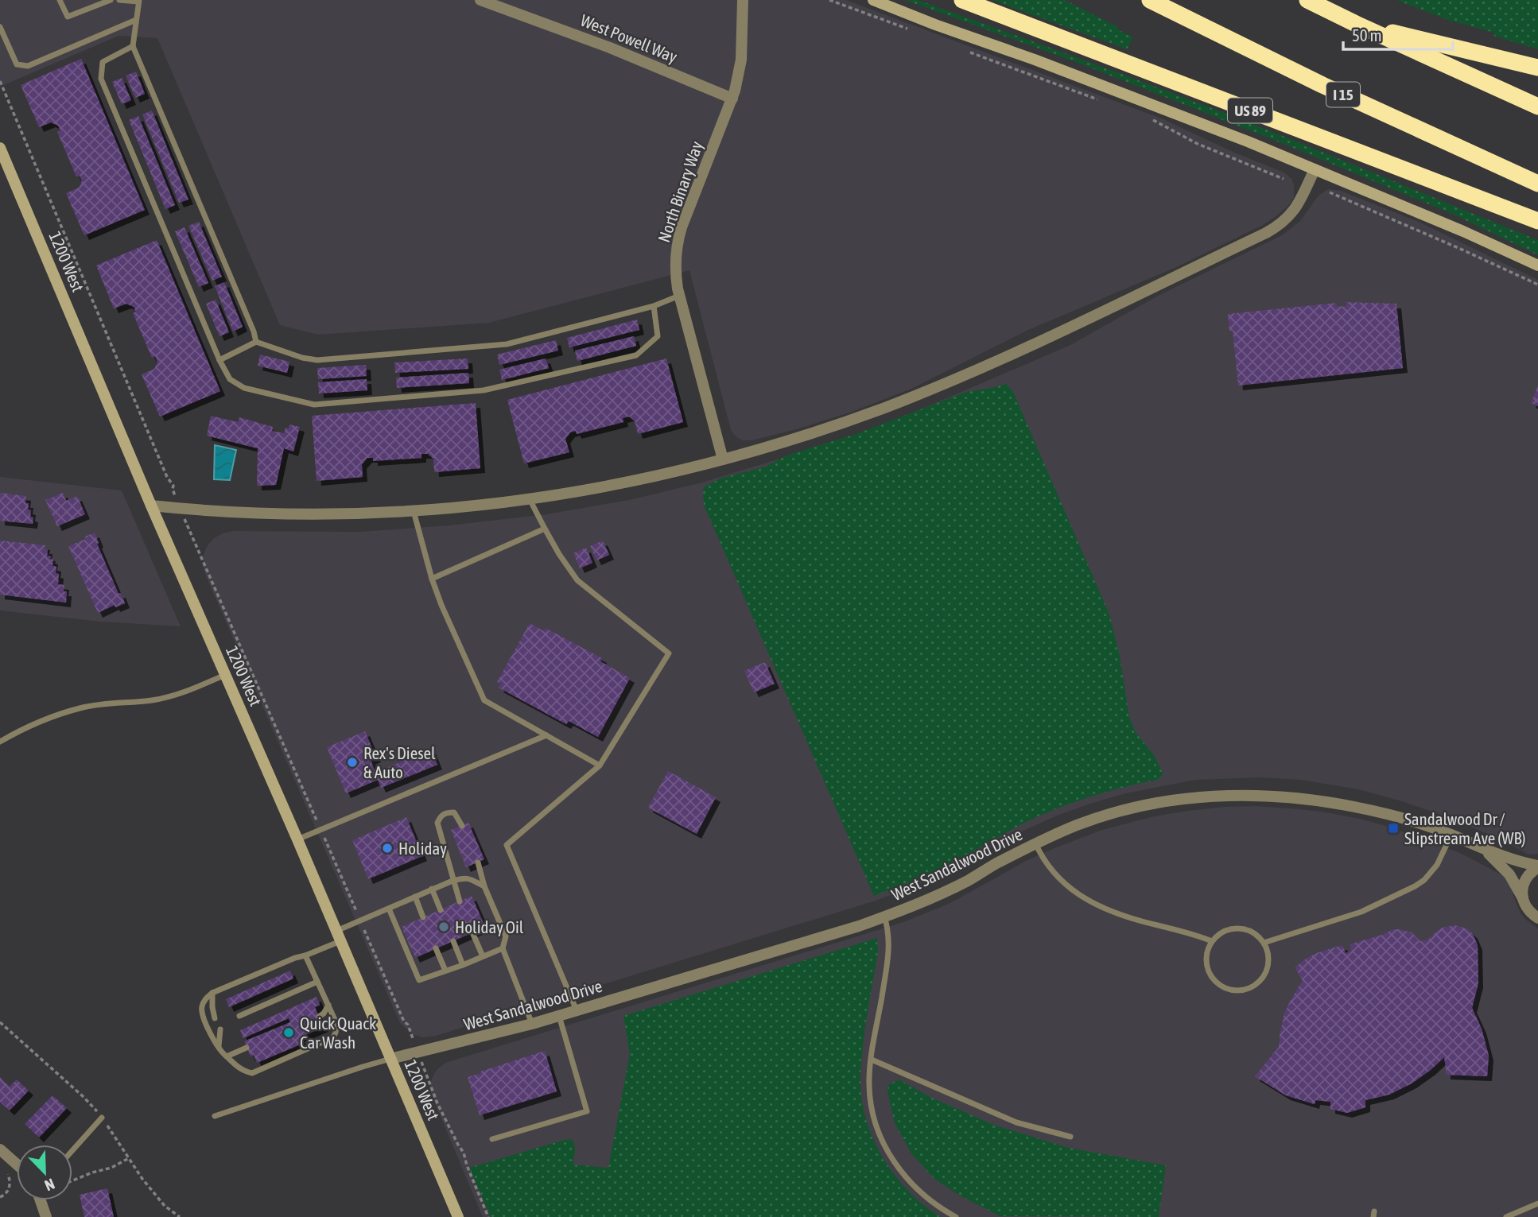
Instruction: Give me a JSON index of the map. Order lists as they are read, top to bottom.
{
  "streets": {
    "highway": ["I 15", "US 89"],
    "main road": ["1200 West"],
    "street": ["West Powell Way", "North Binary Way", "West Sandalwood Drive"]
  },
  "crossings": [
    ["West Powell Way", "North Binary Way"],
    ["1200 West", "West Sandalwood Drive"]
  ],
  "places": {
    "other": [
      "Rex's Diesel & Auto",
      "Holiday",
      "Holiday Oil",
      "Quick Quack Car Wash"
    ],
    "transit": ["Sandalwood Dr / Slipstream Ave (WB)"]
  },
  "scale_bar": "50 m",
  "north": "bottom right"
}
